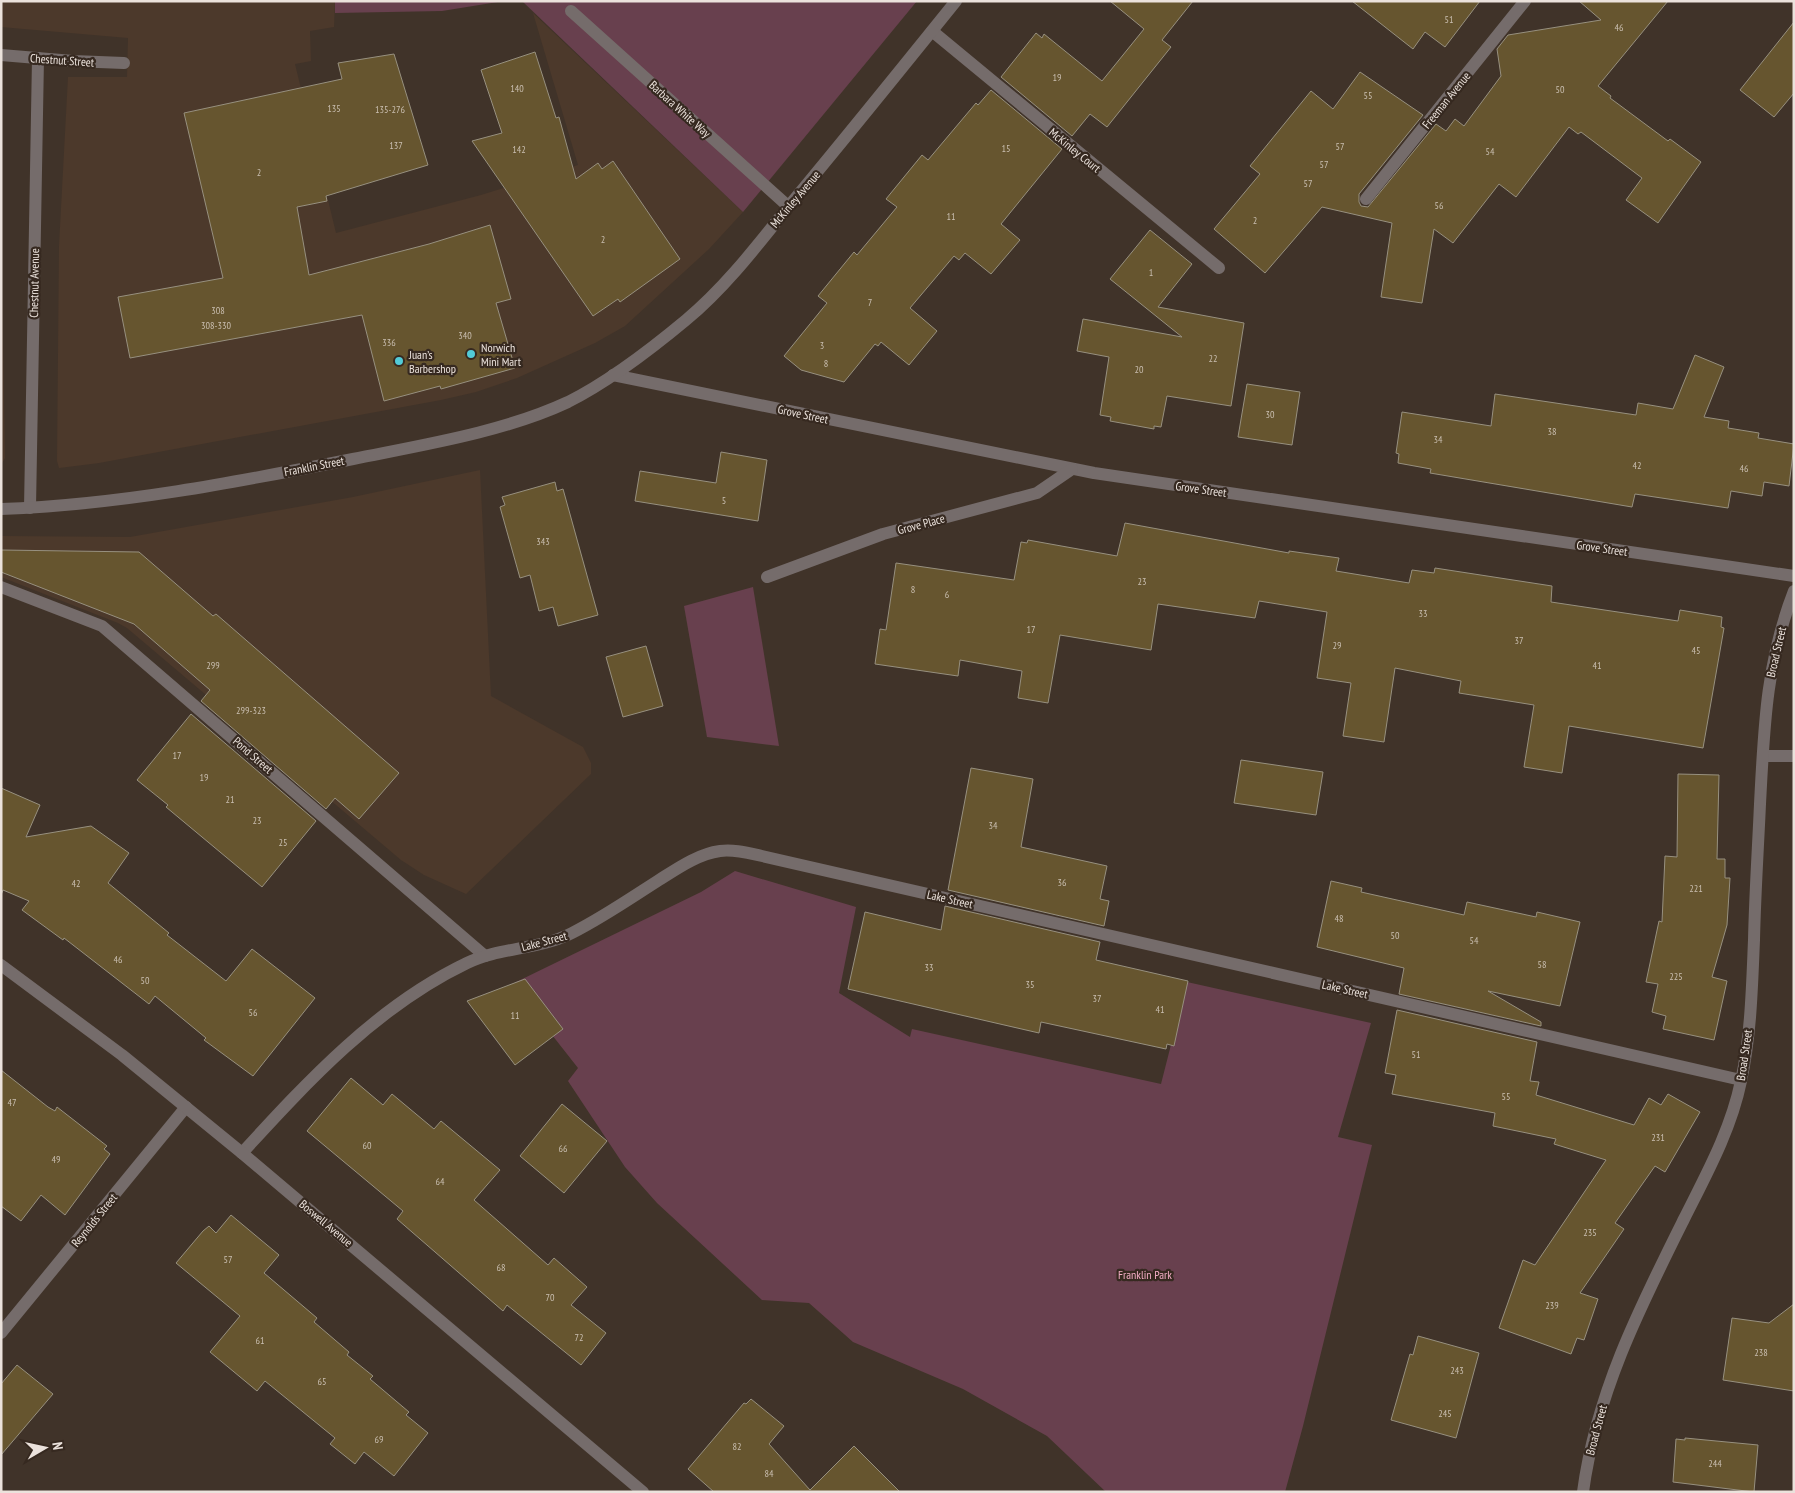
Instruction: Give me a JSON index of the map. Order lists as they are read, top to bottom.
{
  "streets": {
    "street": [
      "Chestnut Street",
      "Freeman Avenue",
      "Barbara White Way",
      "McKinley Court",
      "McKinley Avenue",
      "Chestnut Avenue",
      "Grove Street",
      "Franklin Street",
      "Grove Place",
      "Broad Street",
      "Pond Street",
      "Lake Street",
      "Reynolds Street",
      "Boswell Avenue"
    ]
  },
  "crossings": [
    ["Chestnut Street", "Chestnut Avenue"],
    ["Barbara White Way", "McKinley Avenue"],
    ["McKinley Court", "McKinley Avenue"],
    ["McKinley Avenue", "Grove Street"],
    ["McKinley Avenue", "Franklin Street"],
    ["Chestnut Avenue", "Franklin Street"],
    ["Grove Street", "Franklin Street"],
    ["Grove Street", "Grove Place"],
    ["Broad Street", "Lake Street"],
    ["Pond Street", "Lake Street"],
    ["Lake Street", "Boswell Avenue"],
    ["Reynolds Street", "Boswell Avenue"]
  ],
  "parks": ["Franklin Park"],
  "places": ["Norwich Mini Mart", "Juan’s Barbershop"],
  "house_numbers": [
    "51",
    "46",
    "19",
    "140",
    "50",
    "55",
    "135",
    "135-276",
    "137",
    "57",
    "15",
    "142",
    "54",
    "57",
    "2",
    "57",
    "56",
    "11",
    "2",
    "2",
    "1",
    "7",
    "308",
    "308-330",
    "340",
    "336",
    "3",
    "22",
    "8",
    "20",
    "30",
    "38",
    "34",
    "42",
    "46",
    "5",
    "343",
    "23",
    "8",
    "6",
    "33",
    "17",
    "37",
    "29",
    "45",
    "299",
    "41",
    "299-323",
    "17",
    "19",
    "21",
    "23",
    "34",
    "25",
    "36",
    "42",
    "221",
    "48",
    "50",
    "54",
    "46",
    "58",
    "33",
    "225",
    "50",
    "35",
    "37",
    "41",
    "56",
    "11",
    "51",
    "55",
    "47",
    "231",
    "60",
    "66",
    "49",
    "64",
    "235",
    "57",
    "68",
    "70",
    "239",
    "72",
    "61",
    "238",
    "243",
    "65",
    "245",
    "69",
    "82",
    "244",
    "84"
  ],
  "north": "right"
}
